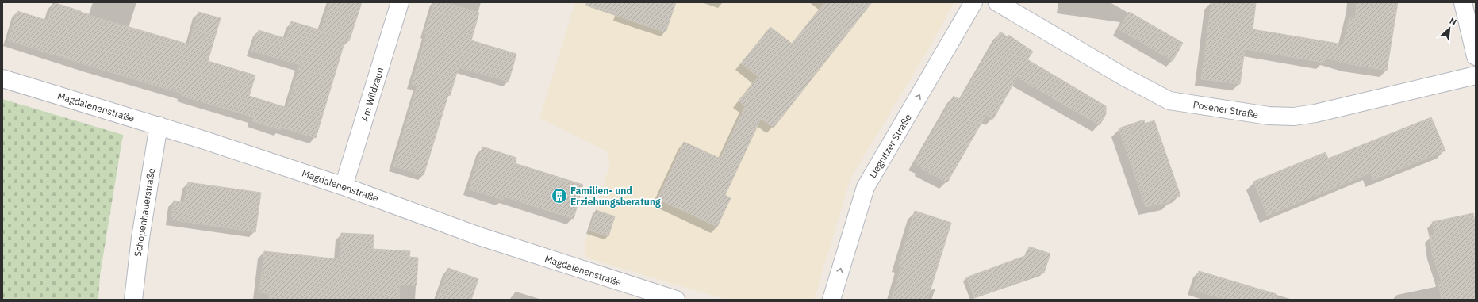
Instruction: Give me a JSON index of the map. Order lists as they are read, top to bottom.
{
  "streets": {
    "street": [
      "Am Wildzaun",
      "Magdalenenstraße",
      "Posener Straße",
      "Liegnitzer Straße",
      "Schopenhauerstraße"
    ]
  },
  "crossings": [
    ["Am Wildzaun", "Magdalenenstraße"],
    ["Magdalenenstraße", "Schopenhauerstraße"]
  ],
  "one_way": ["Liegnitzer Straße"],
  "places": {
    "building": ["Familien- und Erziehungsberatung"]
  },
  "north": "top right"
}
